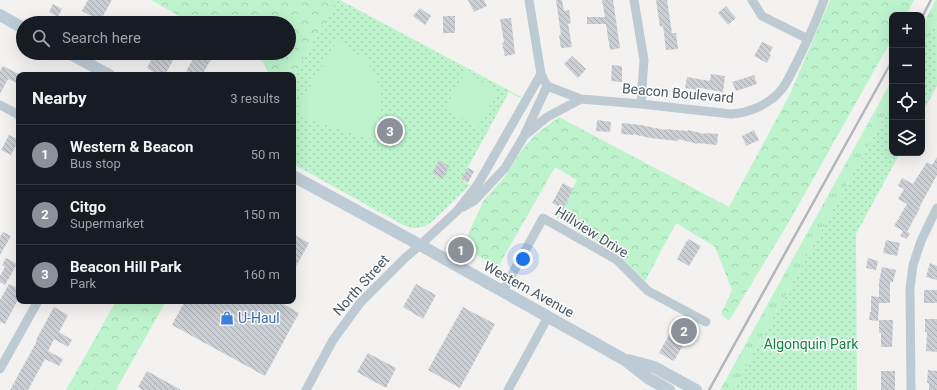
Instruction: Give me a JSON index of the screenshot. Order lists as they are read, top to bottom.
{
  "streets": {
    "main road": ["Western Avenue"],
    "street": ["Beacon Boulevard", "Hillview Drive", "North Street"]
  },
  "crossings": [
    ["Hillview Drive", "Western Avenue"],
    ["North Street", "Western Avenue"]
  ],
  "parks": ["Algonquin Park"],
  "places": {
    "shop": ["U-Haul"]
  },
  "page": {
    "map_buttons": ["+", "−"],
    "search": "Search here",
    "heading": ["Nearby", "3 results"],
    "pins": ["3", "1", "2"],
    "list": [
      {
        "mark": "1",
        "name": "Western & Beacon",
        "note": "Bus stop",
        "value": "50 m"
      },
      {
        "mark": "2",
        "name": "Citgo",
        "note": "Supermarket",
        "value": "150 m"
      },
      {
        "mark": "3",
        "name": "Beacon Hill Park",
        "note": "Park",
        "value": "160 m"
      }
    ]
  }
}
